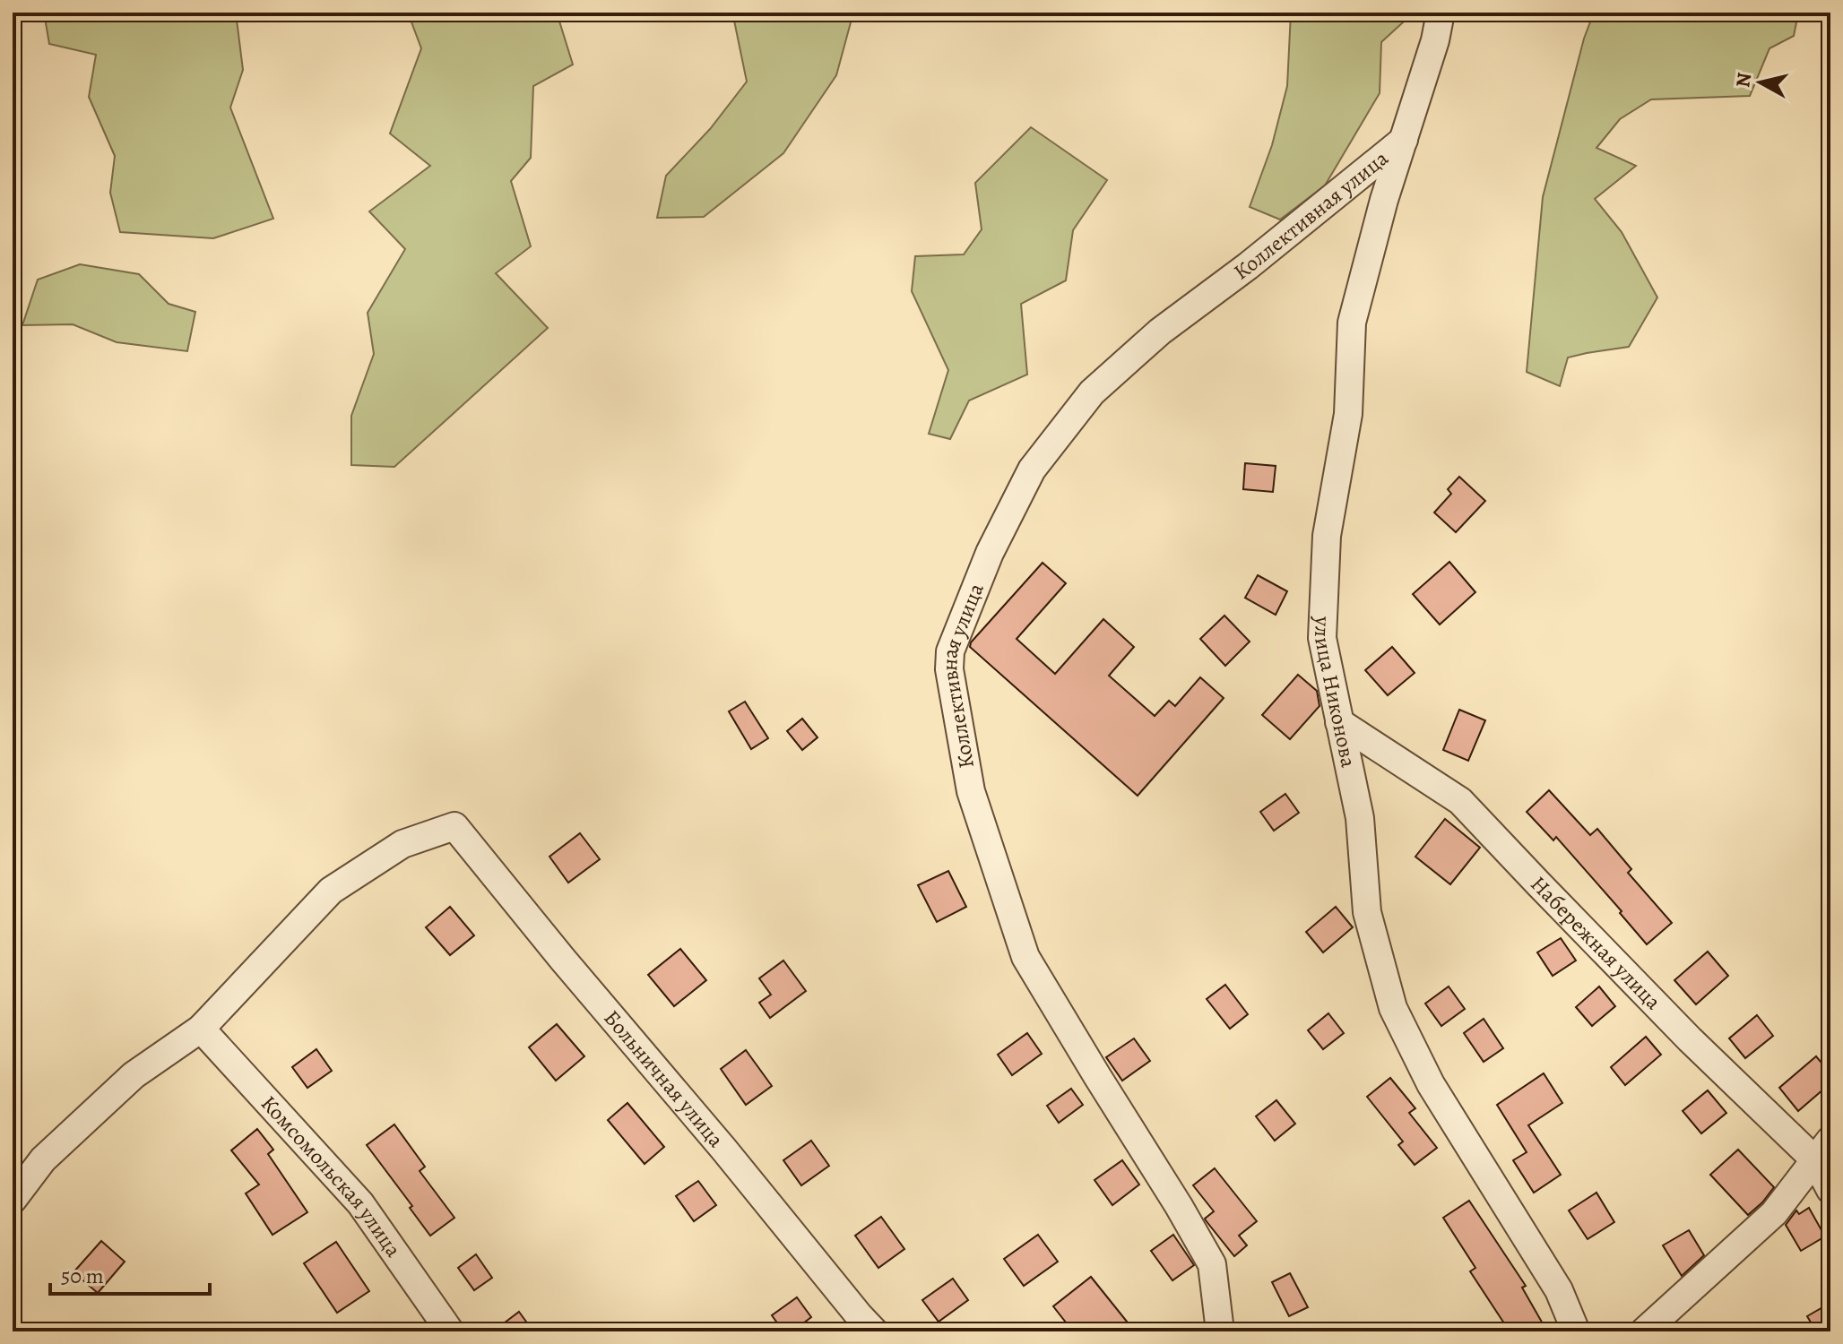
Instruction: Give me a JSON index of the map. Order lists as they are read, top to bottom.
{
  "streets": {
    "street": [
      "Коллективная улица",
      "улица Никонова",
      "Набережная улица",
      "Больничная улица",
      "Комсомольская улица"
    ]
  },
  "crossings": [
    ["Коллективная улица", "улица Никонова"],
    ["улица Никонова", "Набережная улица"],
    ["Больничная улица", "Комсомольская улица"]
  ],
  "scale_bar": "50 m",
  "north": "left"
}
